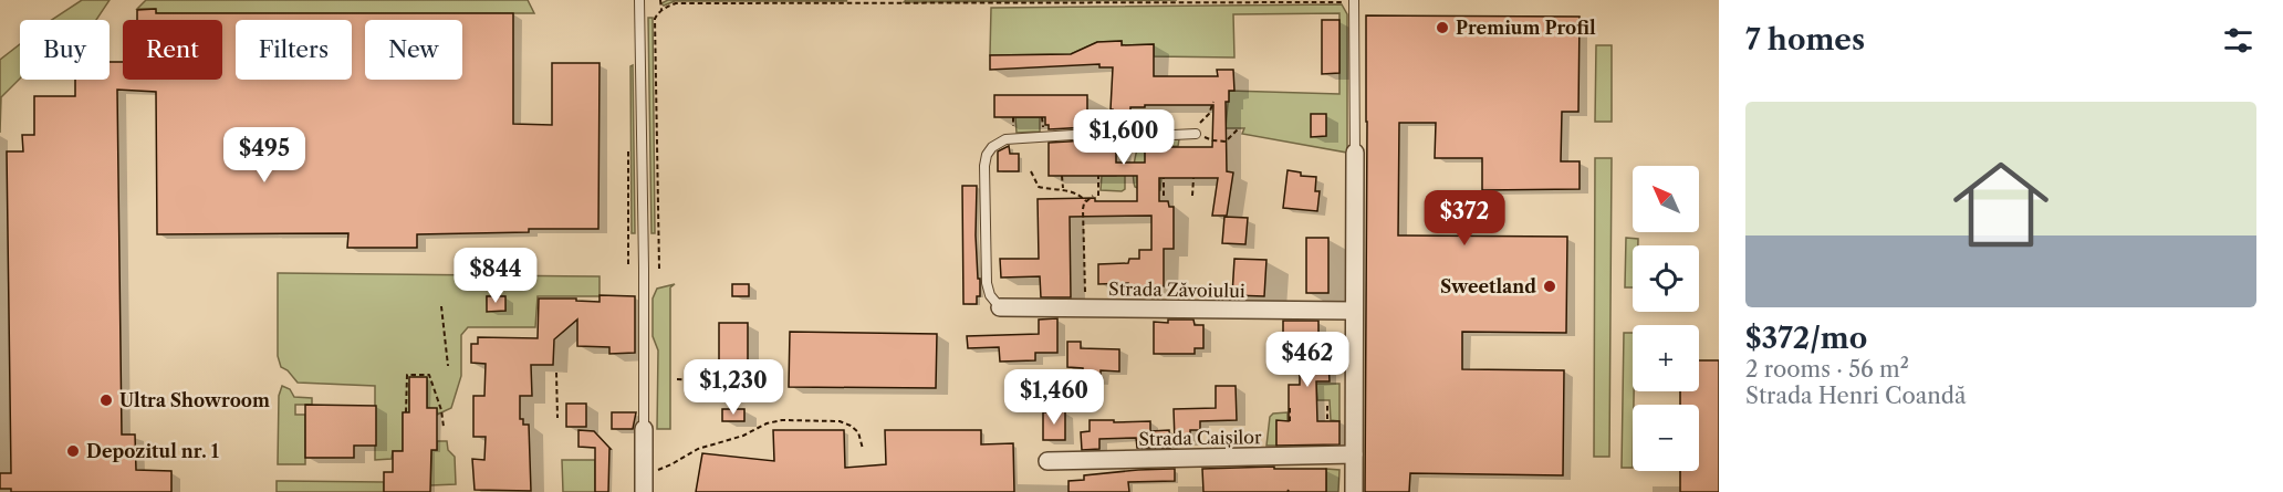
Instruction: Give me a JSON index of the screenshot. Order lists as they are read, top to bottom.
{
  "streets": {
    "street": ["Strada Zăvoiului", "Strada Caișilor"]
  },
  "places": [
    "Premium Profil",
    "Sweetland",
    "Ultra Showroom",
    "Depozitul nr. 1"
  ],
  "north": "top left",
  "page": {
    "heading": "7 homes",
    "chip": [
      "Buy",
      "Rent",
      "Filters",
      "New"
    ],
    "list": [
      {
        "name": "$372/mo",
        "note": "2 rooms · 56 m² · Strada Henri Coandă"
      }
    ],
    "price": [
      "$1,600",
      "$495",
      "$372",
      "$844",
      "$462",
      "$1,230",
      "$1,460"
    ],
    "map_buttons": ["+", "−"]
  }
}
